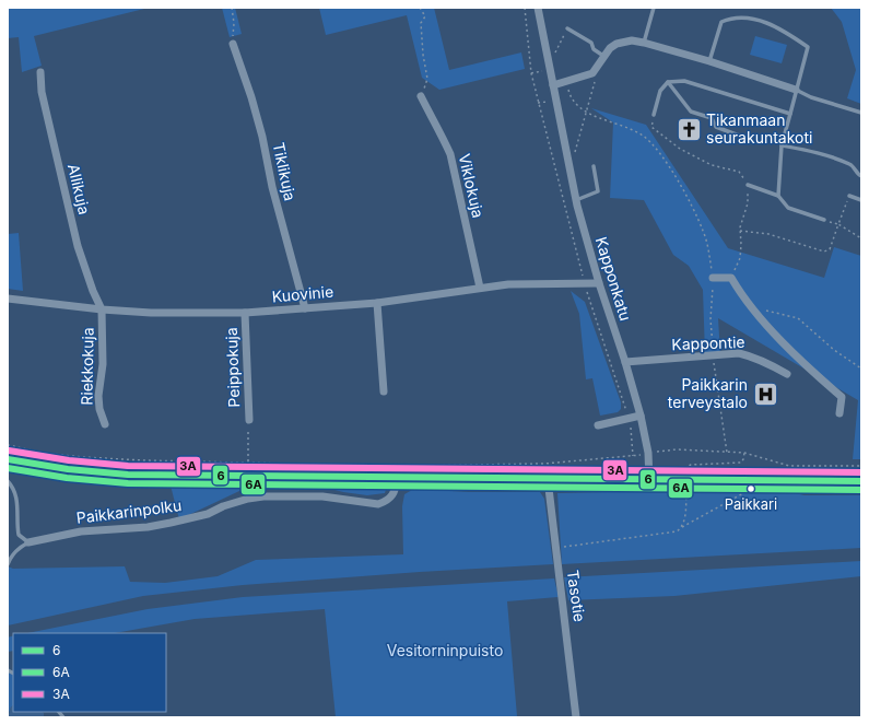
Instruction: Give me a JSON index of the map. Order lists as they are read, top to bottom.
{
  "streets": {
    "street": [
      "Tiklikuja",
      "Viklokuja",
      "Allikuja",
      "Kapponkatu",
      "Kuovinie",
      "Kappontie",
      "Riekkokuja",
      "Peippokuja",
      "Paikkarinpolku",
      "Tasotie"
    ]
  },
  "crossings": [
    ["Tiklikuja", "Kuovinie"],
    ["Viklokuja", "Kuovinie"],
    ["Allikuja", "Kuovinie"],
    ["Allikuja", "Riekkokuja"],
    ["Kapponkatu", "Kuovinie"],
    ["Kapponkatu", "Kappontie"],
    ["Kuovinie", "Riekkokuja"],
    ["Kuovinie", "Peippokuja"]
  ],
  "parks": ["Vesitorninpuisto"],
  "places": {
    "church": ["Tikanmaan seurakuntakoti"],
    "hospital": ["Paikkarin terveystalo"],
    "other": ["Paikkari"]
  },
  "lines": ["transit line 3A", "transit line 6", "transit line 6A"],
  "legend": ["6", "6A", "3A"]
}
